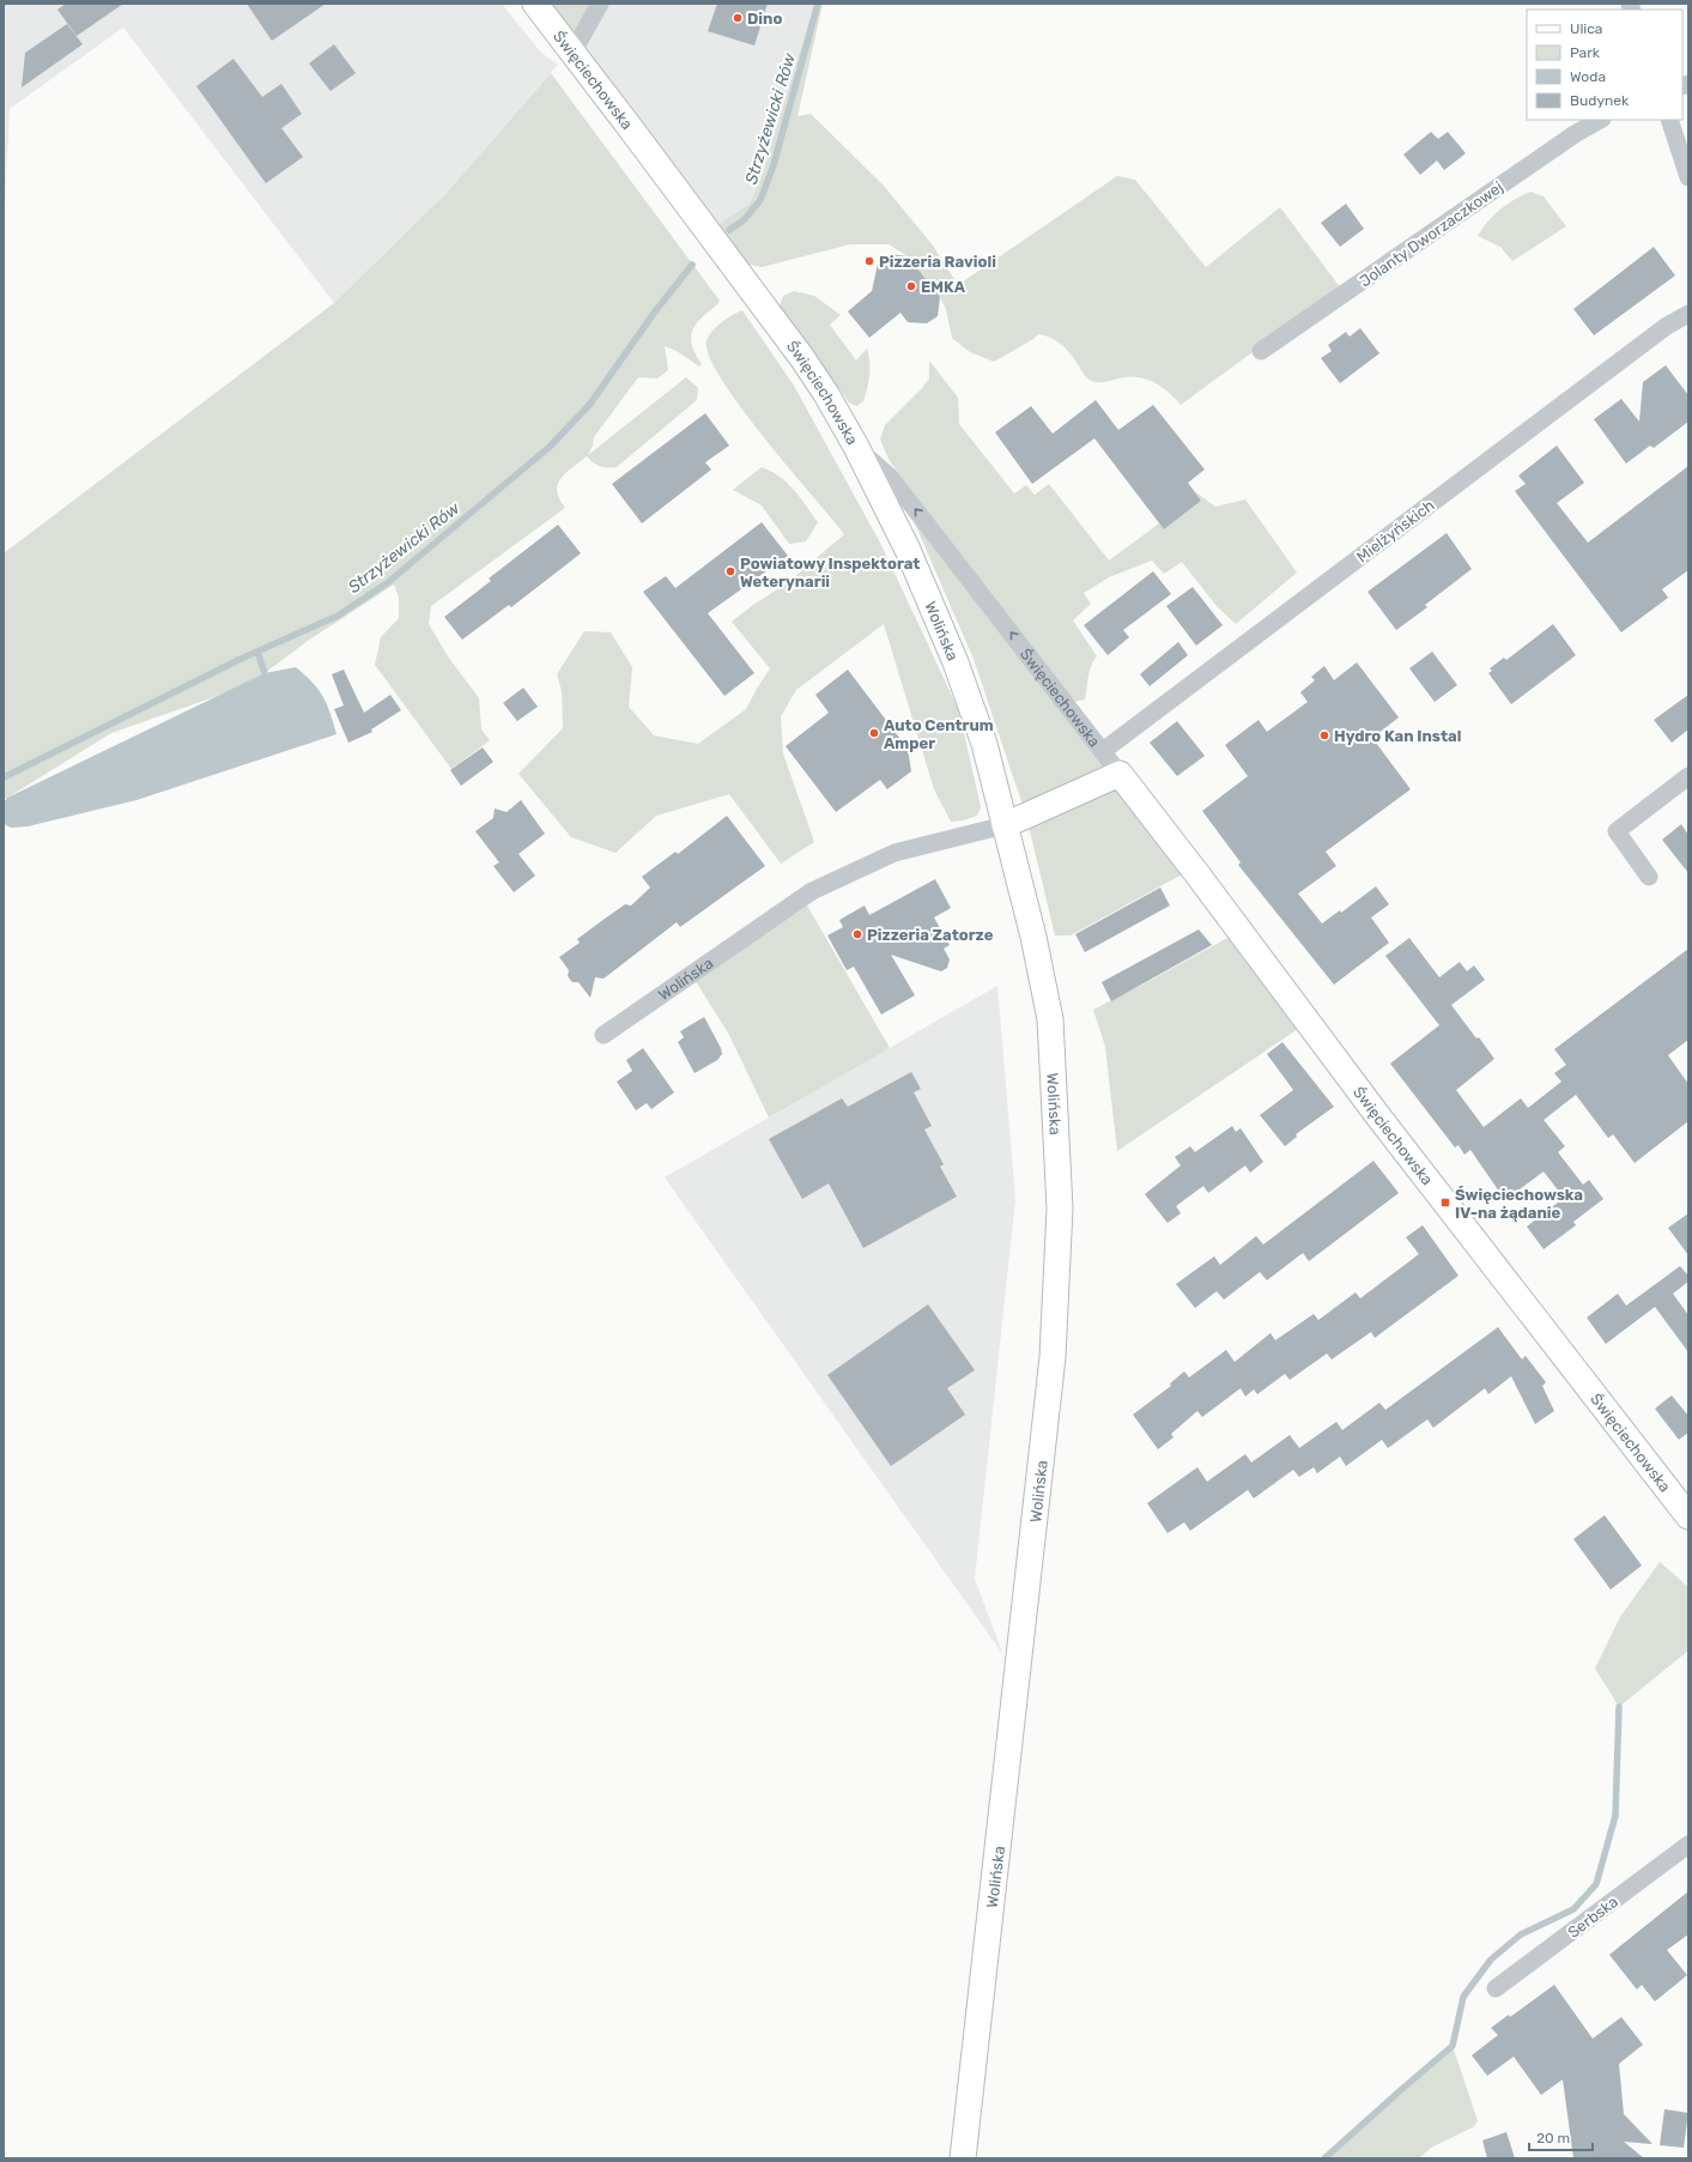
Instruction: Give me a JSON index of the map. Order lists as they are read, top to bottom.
{
  "streets": {
    "street": [
      "Święciechowska",
      "Jolanty Dworzaczkowej",
      "Mielżyńskich",
      "Wolińska",
      "Serbska"
    ]
  },
  "crossings": [
    ["Święciechowska", "Mielżyńskich"],
    ["Święciechowska", "Wolińska"]
  ],
  "water": ["Strzyżewicki Rów"],
  "places": {
    "other": [
      "Dino",
      "Pizzeria Ravioli",
      "EMKA",
      "Powiatowy Inspektorat Weterynarii",
      "Auto Centrum Amper",
      "Hydro Kan Instal",
      "Pizzeria Zatorze"
    ],
    "transit": ["Święciechowska IV-na żądanie"]
  },
  "legend": [
    "Ulica",
    "Park",
    "Woda",
    "Budynek"
  ],
  "scale_bar": "20 m"
}
